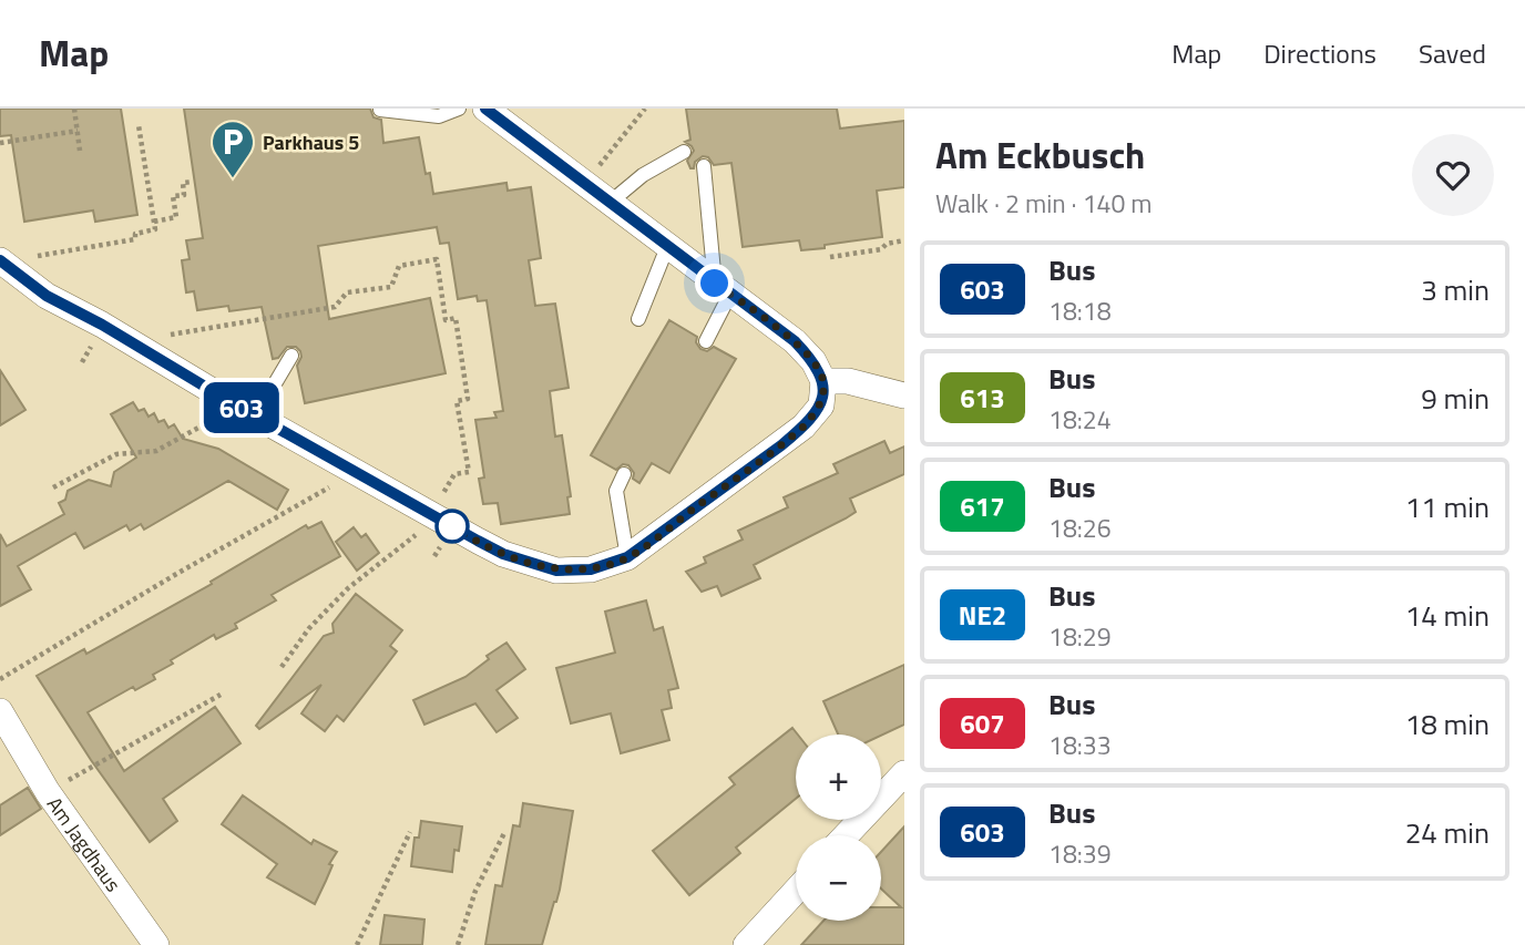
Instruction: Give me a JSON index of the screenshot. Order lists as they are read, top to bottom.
{
  "streets": {
    "street": ["Am Jagdhaus"]
  },
  "places": {
    "parking": ["Parkhaus 5"]
  },
  "lines": ["bus line 603"],
  "page": {
    "header": "Map",
    "nav": ["Map", "Directions", "Saved"],
    "on_map": "603",
    "heading": ["Am Eckbusch", "Walk · 2 min · 140 m"],
    "list": [
      {
        "mark": "603",
        "name": "Bus",
        "note": "18:18",
        "value": "3 min"
      },
      {
        "mark": "613",
        "name": "Bus",
        "note": "18:24",
        "value": "9 min"
      },
      {
        "mark": "617",
        "name": "Bus",
        "note": "18:26",
        "value": "11 min"
      },
      {
        "mark": "NE2",
        "name": "Bus",
        "note": "18:29",
        "value": "14 min"
      },
      {
        "mark": "607",
        "name": "Bus",
        "note": "18:33",
        "value": "18 min"
      },
      {
        "mark": "603",
        "name": "Bus",
        "note": "18:39",
        "value": "24 min"
      }
    ],
    "map_buttons": ["+", "−"]
  }
}
